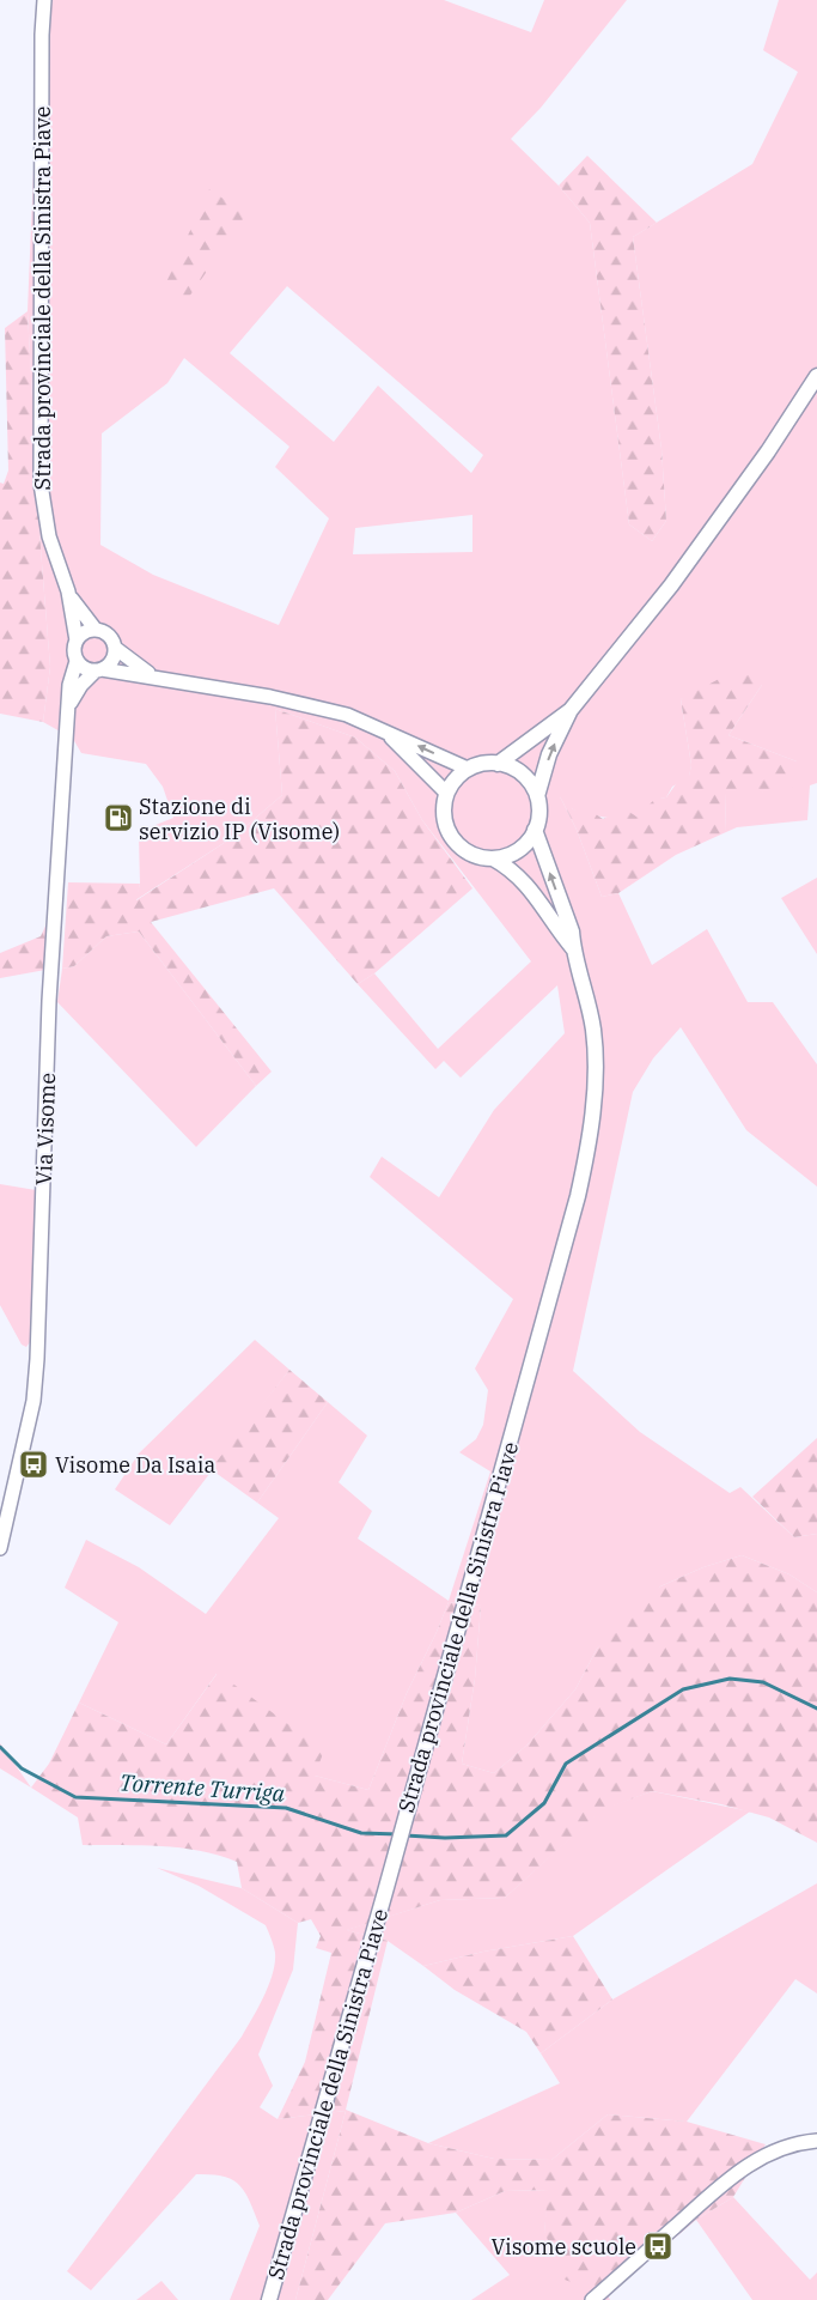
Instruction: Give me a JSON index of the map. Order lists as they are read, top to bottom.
{
  "streets": {
    "main road": ["Strada provinciale della Sinistra Piave"],
    "street": ["Via Visome"]
  },
  "crossings": [
    ["Strada provinciale della Sinistra Piave", "Via Visome"]
  ],
  "water": ["Torrente Turriga"],
  "places": {
    "fuel station": ["Stazione di servizio IP (Visome)"],
    "bus stop": ["Visome Da Isaia", "Visome scuole"]
  }
}
